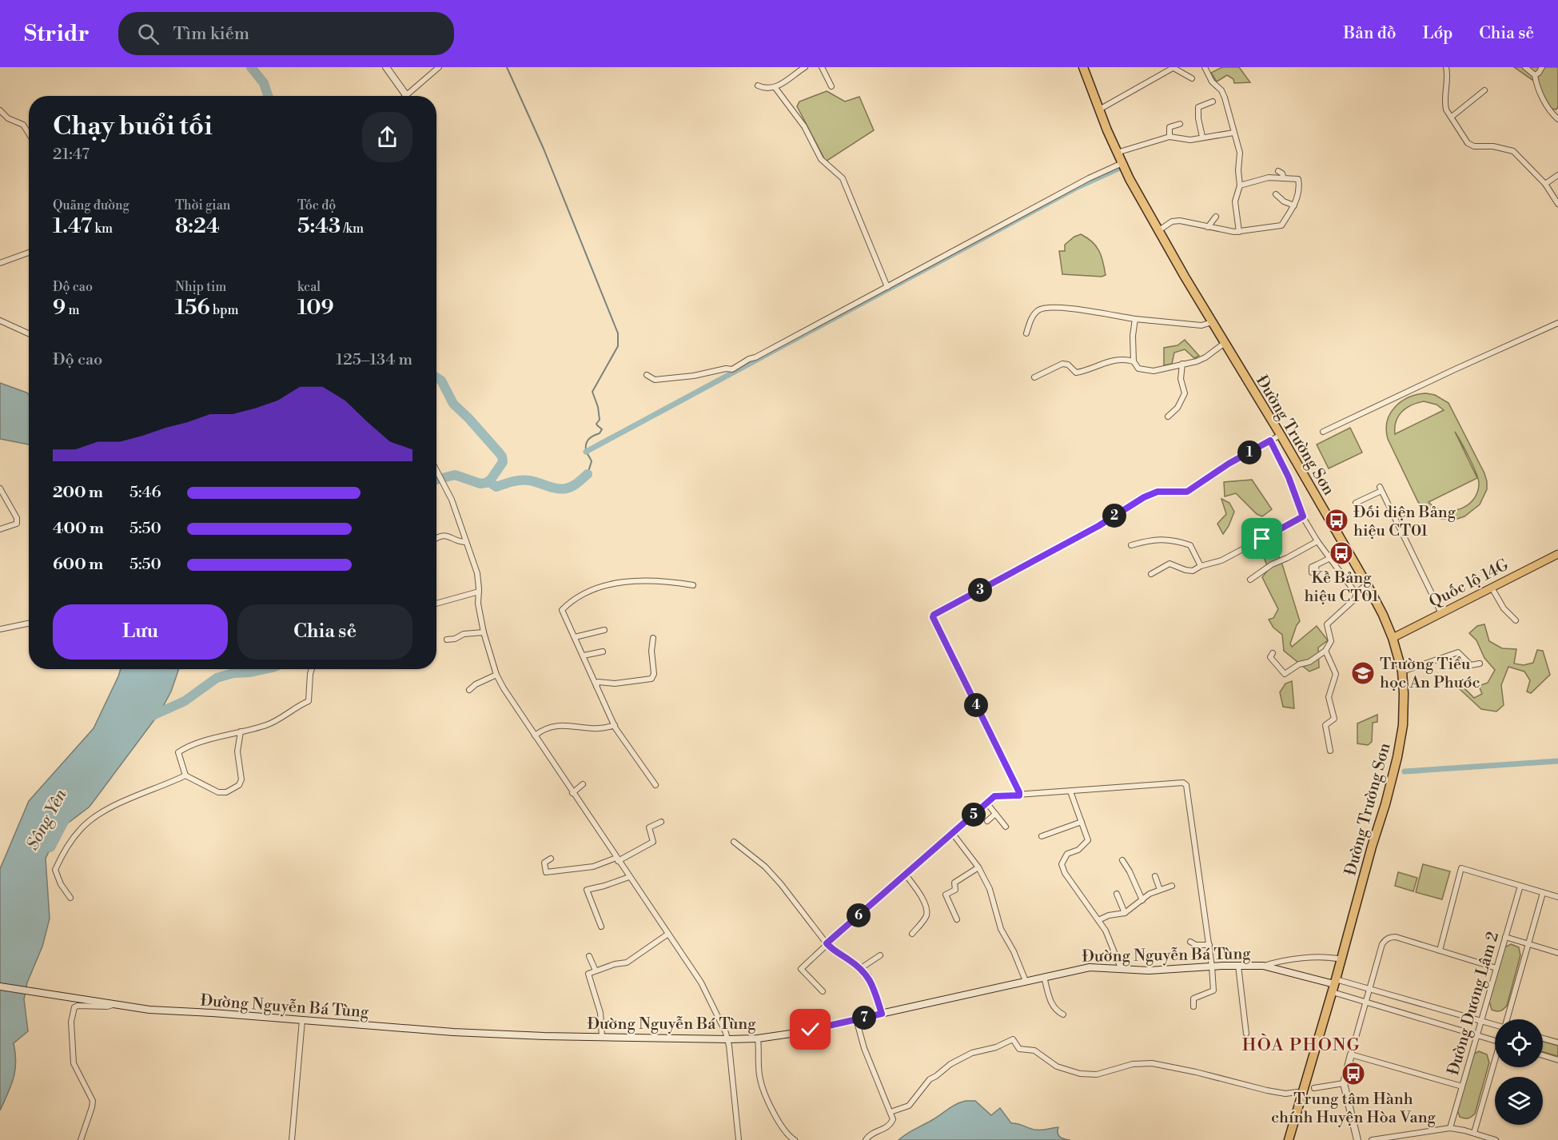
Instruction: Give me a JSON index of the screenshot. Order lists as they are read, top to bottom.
{
  "streets": {
    "highway": ["Đường Trường Sơn"],
    "main road": ["Quốc lộ 14G", "Đường Nguyễn Bá Tùng"],
    "street": ["Đường Dương Lâm 2"]
  },
  "crossings": [
    ["Đường Trường Sơn", "Quốc lộ 14G"],
    ["Đường Trường Sơn", "Đường Nguyễn Bá Tùng"]
  ],
  "districts": ["HÒA PHONG"],
  "water": ["Sông Yên"],
  "places": {
    "bus stop": ["Đối diện Bảng hiệu CT01", "Kề Bảng hiệu CT01", "Trung tâm Hành chính Huyện Hòa Vang"],
    "school or university": ["Trường Tiểu học An Phước"]
  },
  "page": {
    "header": "Stridr",
    "search": "Tìm kiếm",
    "nav": ["Bản đồ", "Lớp", "Chia sẻ"],
    "heading": ["Chạy buổi tối", "21:47"],
    "stats": [
      ["Quãng đường", "1.47 km"],
      ["Thời gian", "8:24"],
      ["Tốc độ", "5:43 /km"],
      ["Độ cao", "9 m"],
      ["Nhịp tim", "156 bpm"],
      ["kcal", "109"]
    ],
    "chart": ["Độ cao", "125–134 m"],
    "pins": [
      "1",
      "2",
      "3",
      "4",
      "5",
      "6",
      "7"
    ],
    "list": [
      {
        "name": "200 m",
        "note": "5:46"
      },
      {
        "name": "400 m",
        "note": "5:50"
      },
      {
        "name": "600 m",
        "note": "5:50"
      }
    ],
    "buttons": ["Lưu", "Chia sẻ"]
  }
}
